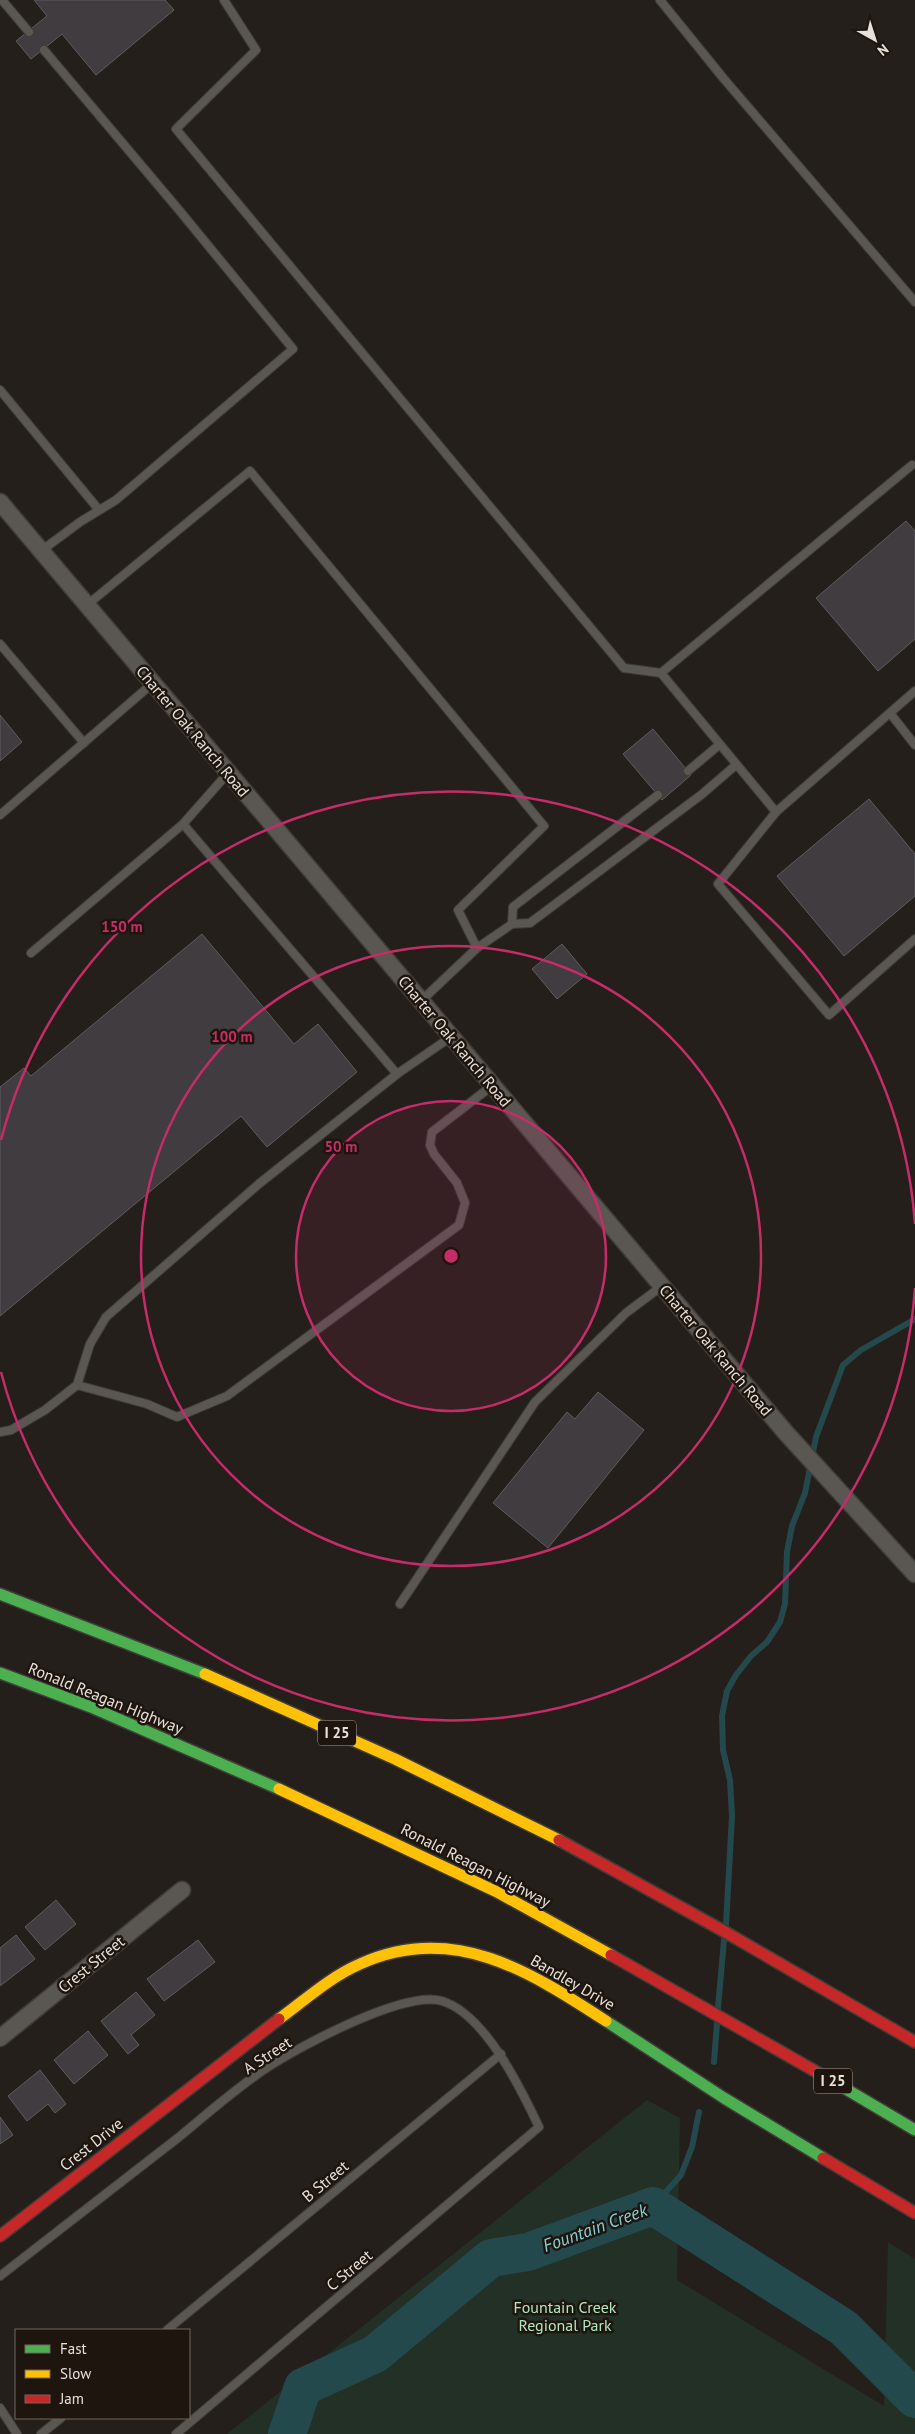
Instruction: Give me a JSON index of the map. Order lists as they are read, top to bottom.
{
  "streets": {
    "main road": [
      "Ronald Reagan Highway",
      "I 25",
      "Bandley Drive",
      "Crest Drive"
    ],
    "street": ["Charter Oak Ranch Road", "Crest Street"],
    "lane": ["A Street", "B Street", "C Street"]
  },
  "crossings": [
    ["Bandley Drive", "Crest Drive"],
    ["A Street", "B Street"],
    ["A Street", "C Street"]
  ],
  "water": ["Fountain Creek"],
  "parks": ["Fountain Creek Regional Park"],
  "legend": ["Fast", "Slow", "Jam"],
  "north": "bottom right",
  "rings": ["150 m", "100 m", "50 m"]
}
